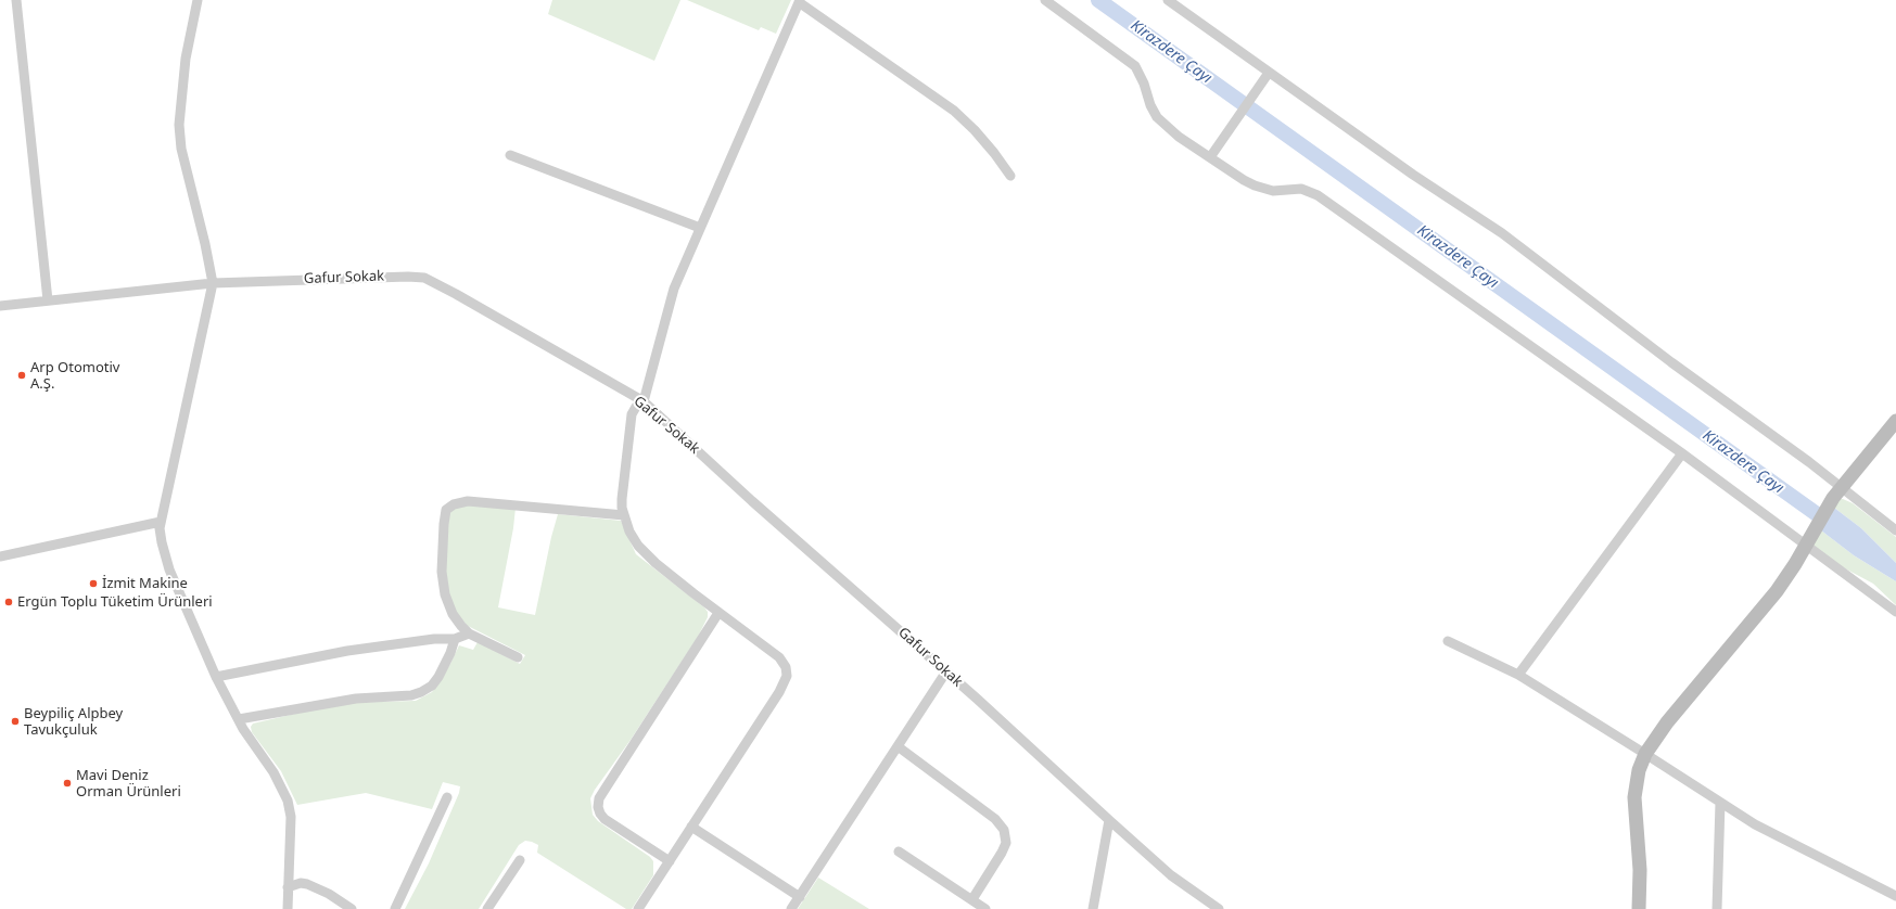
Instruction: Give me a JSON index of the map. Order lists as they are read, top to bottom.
{
  "streets": {
    "street": ["Gafur Sokak"]
  },
  "water": ["Kirazdere Çayı"],
  "places": [
    "Arp Otomotiv A.Ş.",
    "İzmit Makine",
    "Ergün Toplu Tüketim Ürünleri",
    "Beypiliç Alpbey Tavukçuluk",
    "Mavi Deniz Orman Ürünleri"
  ]
}
